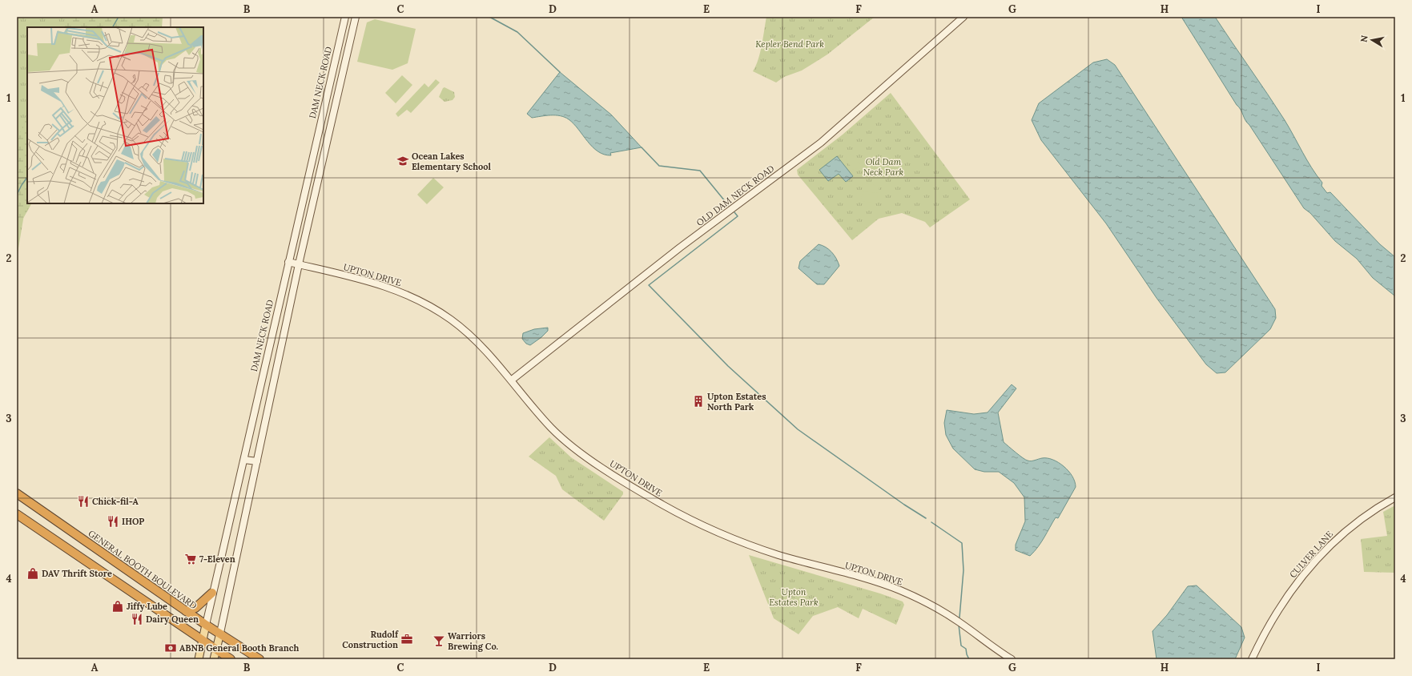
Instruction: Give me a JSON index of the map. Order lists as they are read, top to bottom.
{
  "streets": {
    "highway": ["GENERAL BOOTH BOULEVARD"],
    "main road": [
      "DAM NECK ROAD",
      "OLD DAM NECK ROAD",
      "UPTON DRIVE",
      "CULVER LANE"
    ]
  },
  "crossings": [
    ["DAM NECK ROAD", "UPTON DRIVE"],
    ["DAM NECK ROAD", "GENERAL BOOTH BOULEVARD"],
    ["OLD DAM NECK ROAD", "UPTON DRIVE"]
  ],
  "parks": ["Kepler Bend Park", "Old Dam Neck Park", "Upton Estates Park"],
  "places": {
    "school or university": ["Ocean Lakes Elementary School"],
    "building": ["Upton Estates North Park"],
    "restaurant": ["Chick-fil-A", "IHOP", "Dairy Queen"],
    "supermarket": ["7-Eleven"],
    "shop": ["DAV Thrift Store", "Jiffy Lube"],
    "office": ["Rudolf Construction"],
    "bar": ["Warriors Brewing Co."],
    "bank": ["ABNB General Booth Branch"]
  },
  "north": "left",
  "grid": {
    "columns": [
      "A",
      "B",
      "C",
      "D",
      "E",
      "F",
      "G",
      "H",
      "I"
    ],
    "rows": [
      "1",
      "2",
      "3",
      "4"
    ]
  }
}
